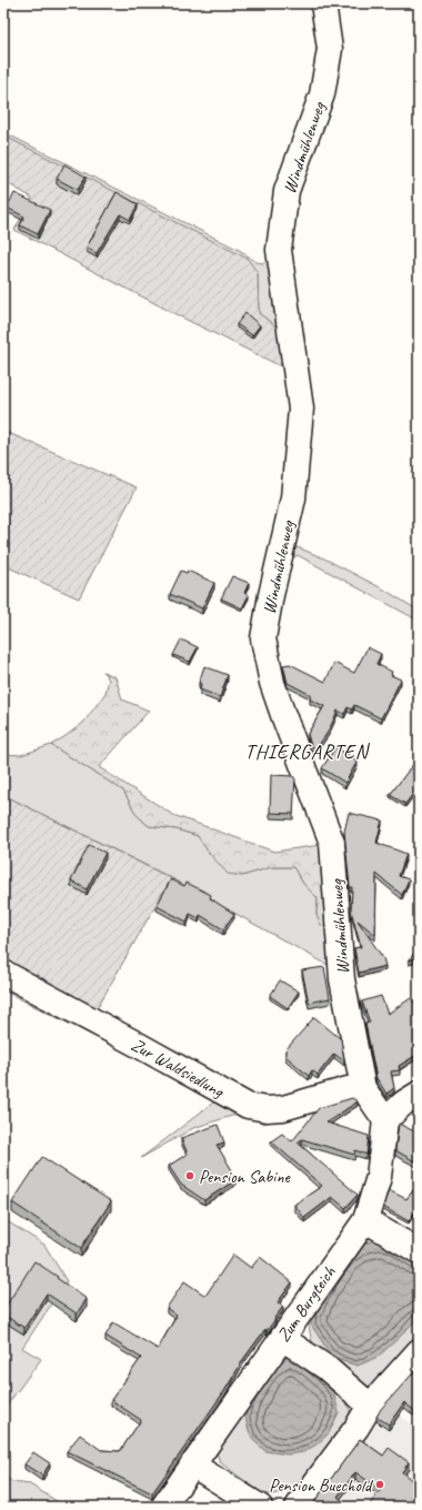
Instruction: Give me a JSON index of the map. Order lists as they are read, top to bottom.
{
  "streets": {
    "street": ["Windmühlenweg", "Zur Waldsiedlung", "Zum Burgteich"]
  },
  "crossings": [
    ["Windmühlenweg", "Zur Waldsiedlung"],
    ["Windmühlenweg", "Zum Burgteich"]
  ],
  "districts": ["THIERGARTEN"],
  "places": ["Pension Sabine", "Pension Buechold"]
}
